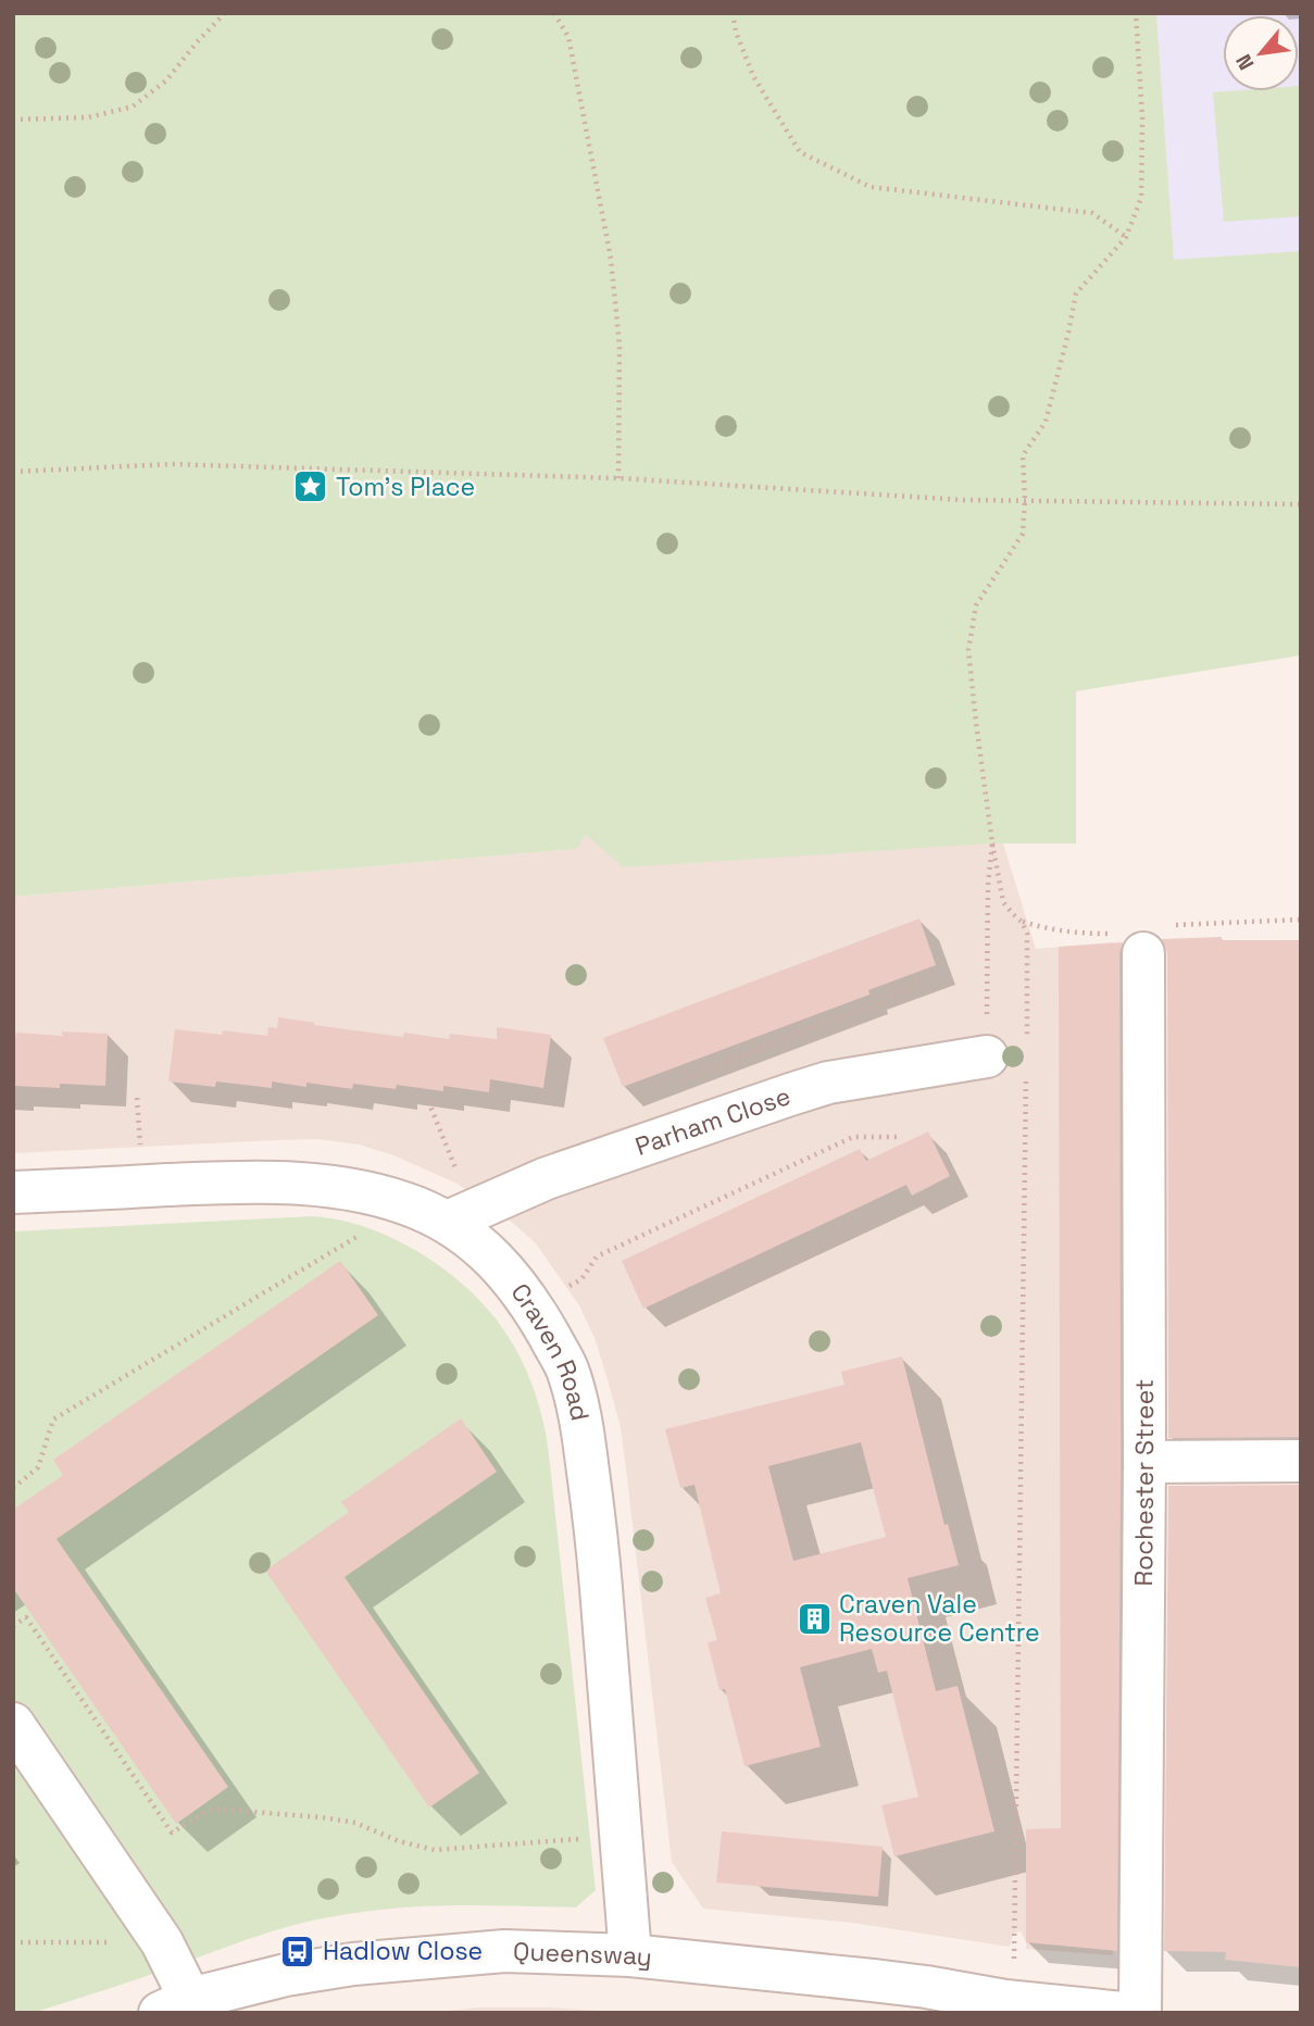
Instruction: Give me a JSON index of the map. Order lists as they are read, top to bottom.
{
  "streets": {
    "street": [
      "Parham Close",
      "Craven Road",
      "Rochester Street",
      "Queensway"
    ]
  },
  "crossings": [
    ["Parham Close", "Craven Road"],
    ["Craven Road", "Queensway"]
  ],
  "places": {
    "place": ["Tom's Place"],
    "building": ["Craven Vale Resource Centre"],
    "bus stop": ["Hadlow Close"]
  },
  "north": "bottom left"
}
